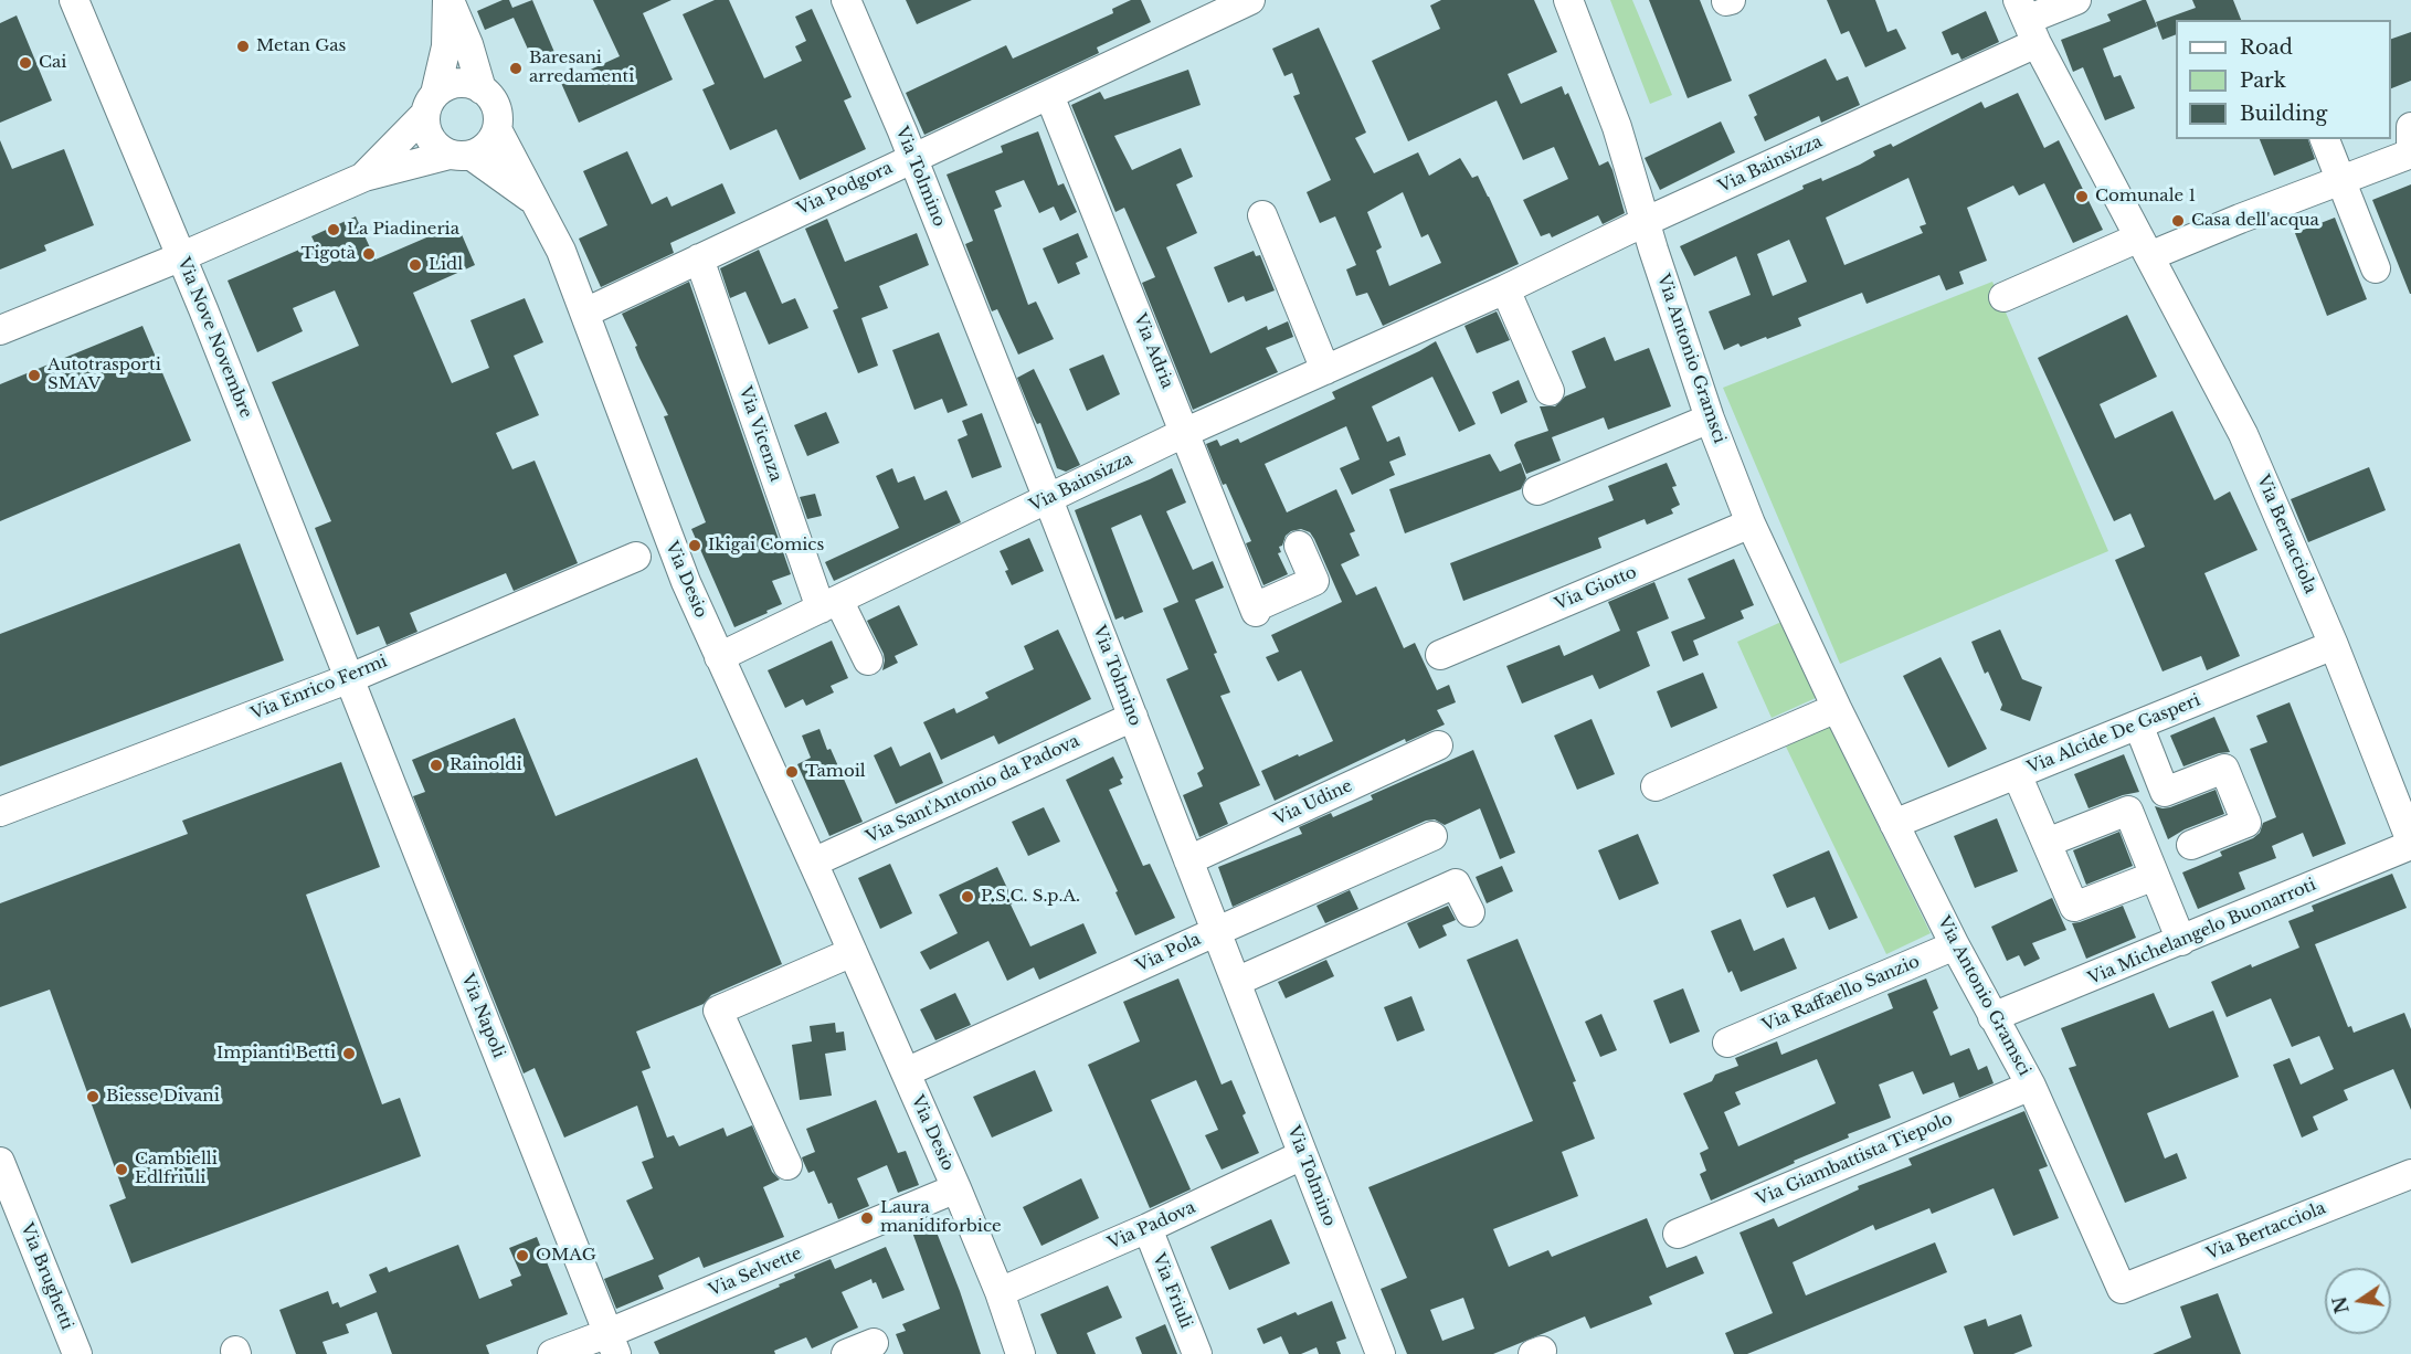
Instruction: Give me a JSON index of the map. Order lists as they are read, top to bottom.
{
  "streets": {
    "street": [
      "Via Bainsizza",
      "Via Tolmino",
      "Via Podgora",
      "Via Nove Novembre",
      "Via Adria",
      "Via Antonio Gramsci",
      "Via Vicenza",
      "Via Bertacciola",
      "Via Desio",
      "Via Giotto",
      "Via Enrico Fermi",
      "Via Alcide De Gasperi",
      "Via Sant'Antonio da Padova",
      "Via Udine",
      "Via Michelangelo Buonarroti",
      "Via Pola",
      "Via Raffaello Sanzio",
      "Via Napoli",
      "Via Giambattista Tiepolo",
      "Via Padova",
      "Via Selvette",
      "Via Brughetti",
      "Via Friuli"
    ]
  },
  "crossings": [
    ["Via Bainsizza", "Via Tolmino"],
    ["Via Bainsizza", "Via Adria"],
    ["Via Bainsizza", "Via Antonio Gramsci"],
    ["Via Bainsizza", "Via Vicenza"],
    ["Via Bainsizza", "Via Bertacciola"],
    ["Via Bainsizza", "Via Desio"],
    ["Via Tolmino", "Via Podgora"],
    ["Via Tolmino", "Via Sant'Antonio da Padova"],
    ["Via Tolmino", "Via Udine"],
    ["Via Tolmino", "Via Pola"],
    ["Via Tolmino", "Via Padova"],
    ["Via Podgora", "Via Adria"],
    ["Via Podgora", "Via Vicenza"],
    ["Via Podgora", "Via Desio"],
    ["Via Nove Novembre", "Via Enrico Fermi"],
    ["Via Nove Novembre", "Via Napoli"],
    ["Via Antonio Gramsci", "Via Bertacciola"],
    ["Via Antonio Gramsci", "Via Giotto"],
    ["Via Antonio Gramsci", "Via Alcide De Gasperi"],
    ["Via Antonio Gramsci", "Via Michelangelo Buonarroti"],
    ["Via Antonio Gramsci", "Via Raffaello Sanzio"],
    ["Via Antonio Gramsci", "Via Giambattista Tiepolo"],
    ["Via Bertacciola", "Via Alcide De Gasperi"],
    ["Via Bertacciola", "Via Michelangelo Buonarroti"],
    ["Via Desio", "Via Sant'Antonio da Padova"],
    ["Via Desio", "Via Pola"],
    ["Via Desio", "Via Padova"],
    ["Via Desio", "Via Selvette"],
    ["Via Enrico Fermi", "Via Napoli"],
    ["Via Napoli", "Via Selvette"],
    ["Via Padova", "Via Friuli"]
  ],
  "places": [
    "Metan Gas",
    "Cai",
    "Baresani arredamenti",
    "Comunale 1",
    "Casa dell'acqua",
    "La Piadineria",
    "Tigotà",
    "Lidl",
    "Autotrasporti SMAV",
    "Ikigai Comics",
    "Rainoldi",
    "Tamoil",
    "P.S.C. S.p.A.",
    "Impianti Betti",
    "Biesse Divani",
    "Cambielli Edlfriuli",
    "Laura manidiforbice",
    "OMAG"
  ],
  "legend": ["Road", "Park", "Building"],
  "north": "left"
}
